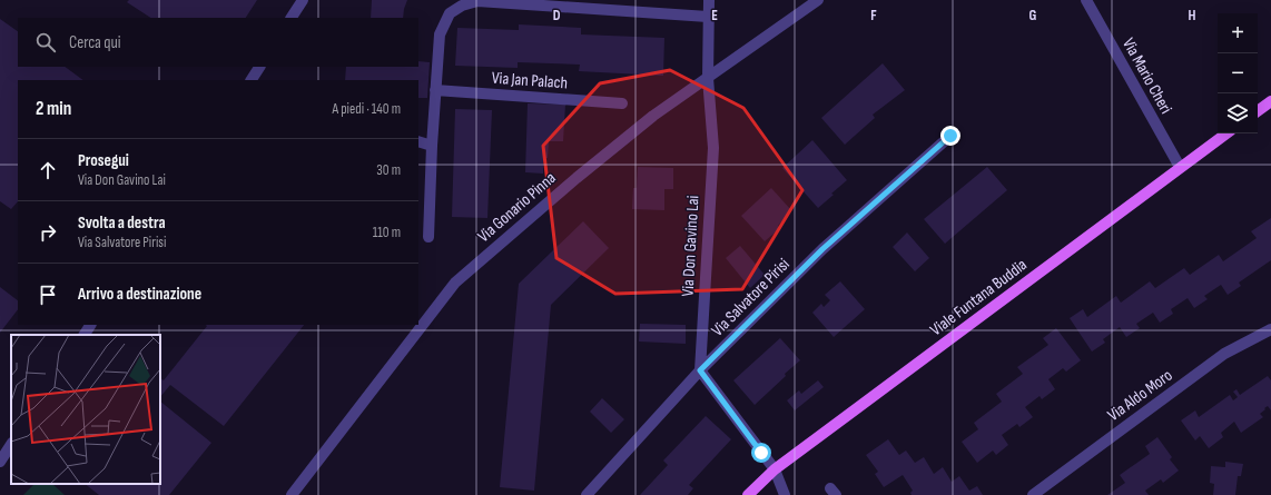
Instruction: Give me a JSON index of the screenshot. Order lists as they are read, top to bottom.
{
  "streets": {
    "main road": ["Viale Funtana Buddia"],
    "street": [
      "Via Mario Cheri",
      "Via Jan Palach",
      "Via Gonario Pinna",
      "Via Don Gavino Lai",
      "Via Salvatore Pirisi",
      "Via Aldo Moro"
    ]
  },
  "crossings": [
    ["Via Mario Cheri", "Viale Funtana Buddia"],
    ["Via Gonario Pinna", "Via Don Gavino Lai"],
    ["Via Don Gavino Lai", "Via Salvatore Pirisi"]
  ],
  "page": {
    "map_buttons": ["+", "−"],
    "search": "Cerca qui",
    "heading": ["2 min", "A piedi · 140 m"],
    "list": [
      ["Prosegui", "Via Don Gavino Lai", "30 m"],
      ["Svolta a destra", "Via Salvatore Pirisi", "110 m"],
      "Arrivo a destinazione"
    ]
  },
  "grid": {
    "columns": [
      "D",
      "E",
      "F",
      "G",
      "H"
    ]
  }
}
